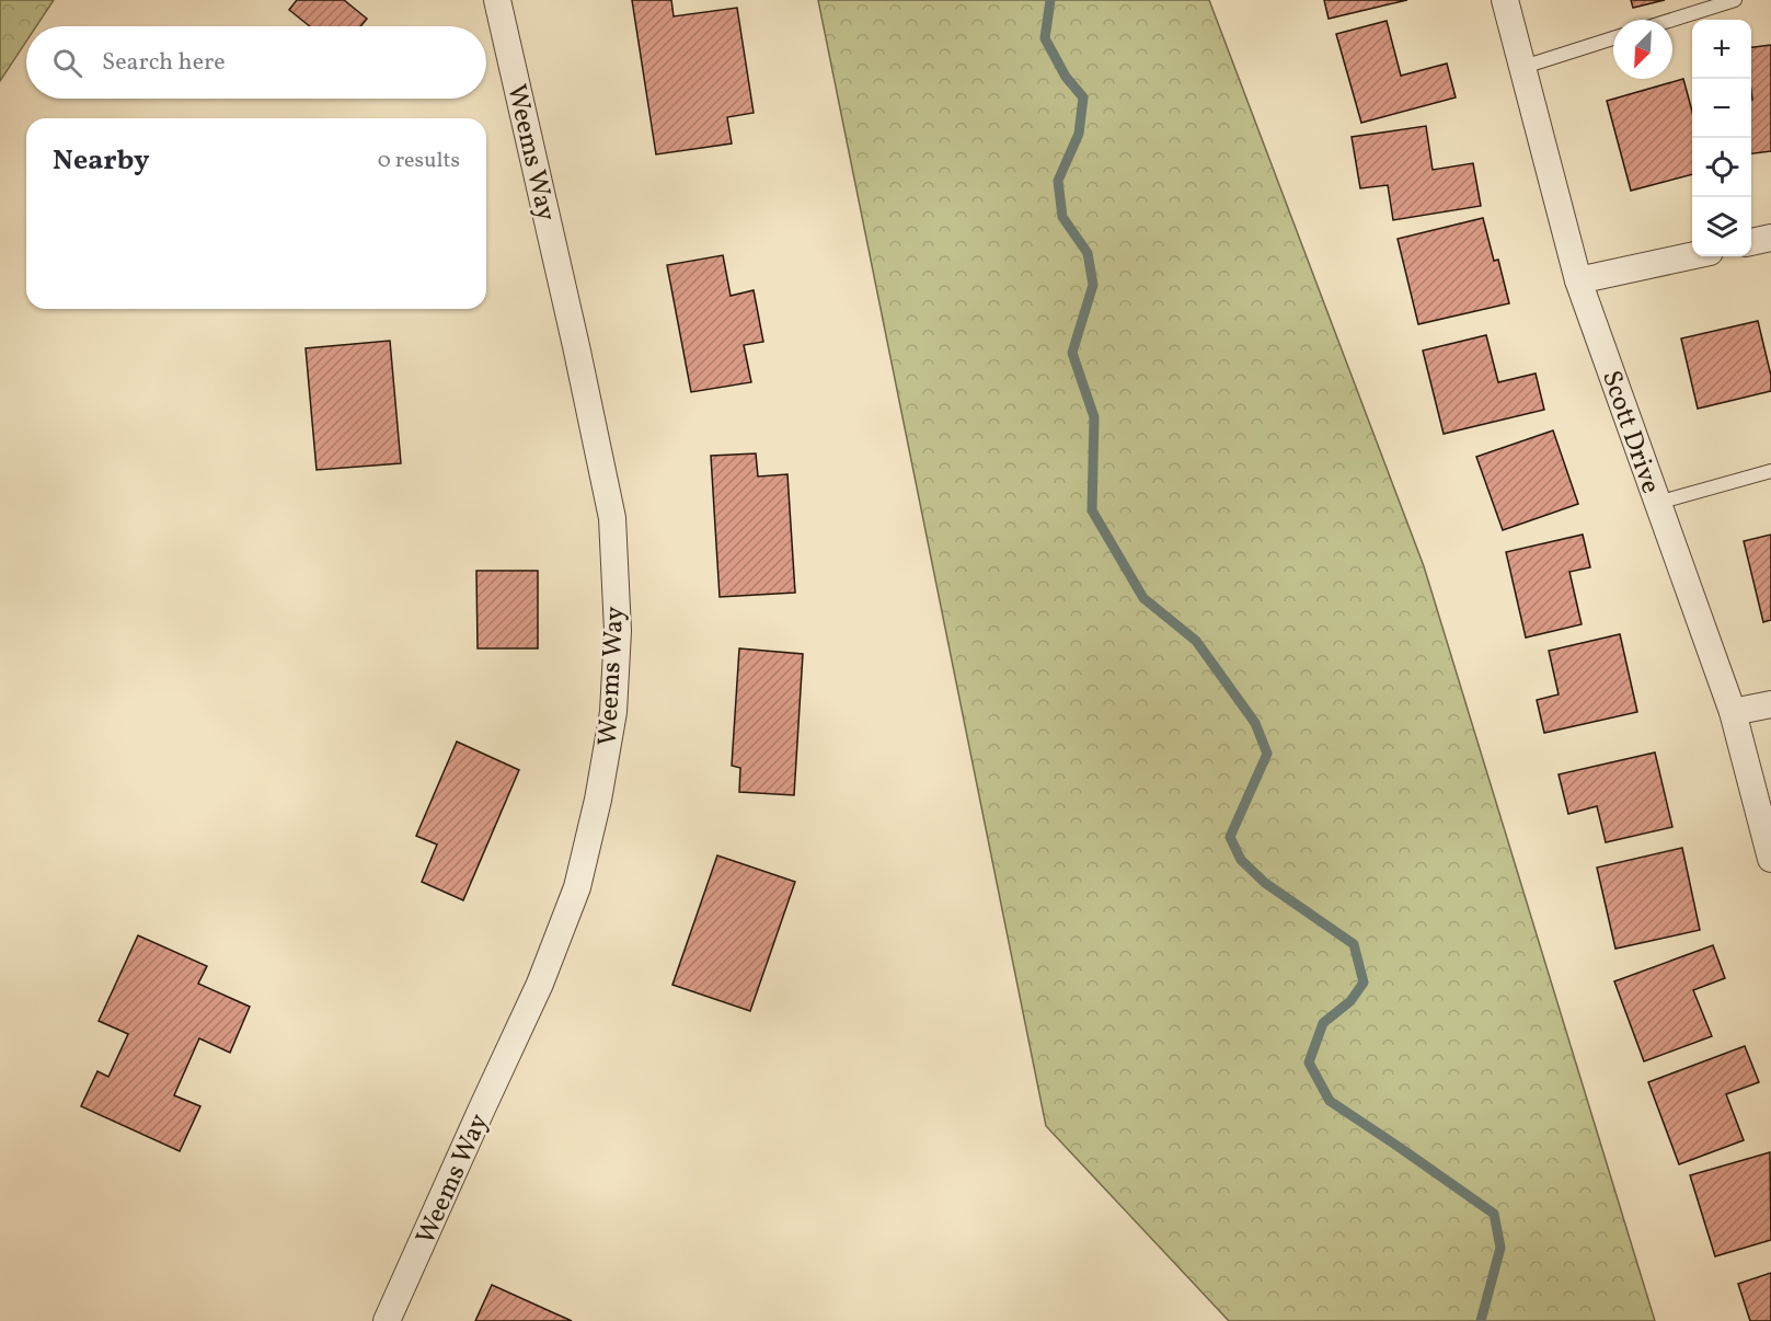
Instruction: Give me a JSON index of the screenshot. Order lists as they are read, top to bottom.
{
  "streets": {
    "street": ["Weems Way", "Scott Drive"]
  },
  "north": "bottom left",
  "page": {
    "map_buttons": ["+", "−"],
    "search": "Search here",
    "heading": ["Nearby", "0 results"]
  }
}
